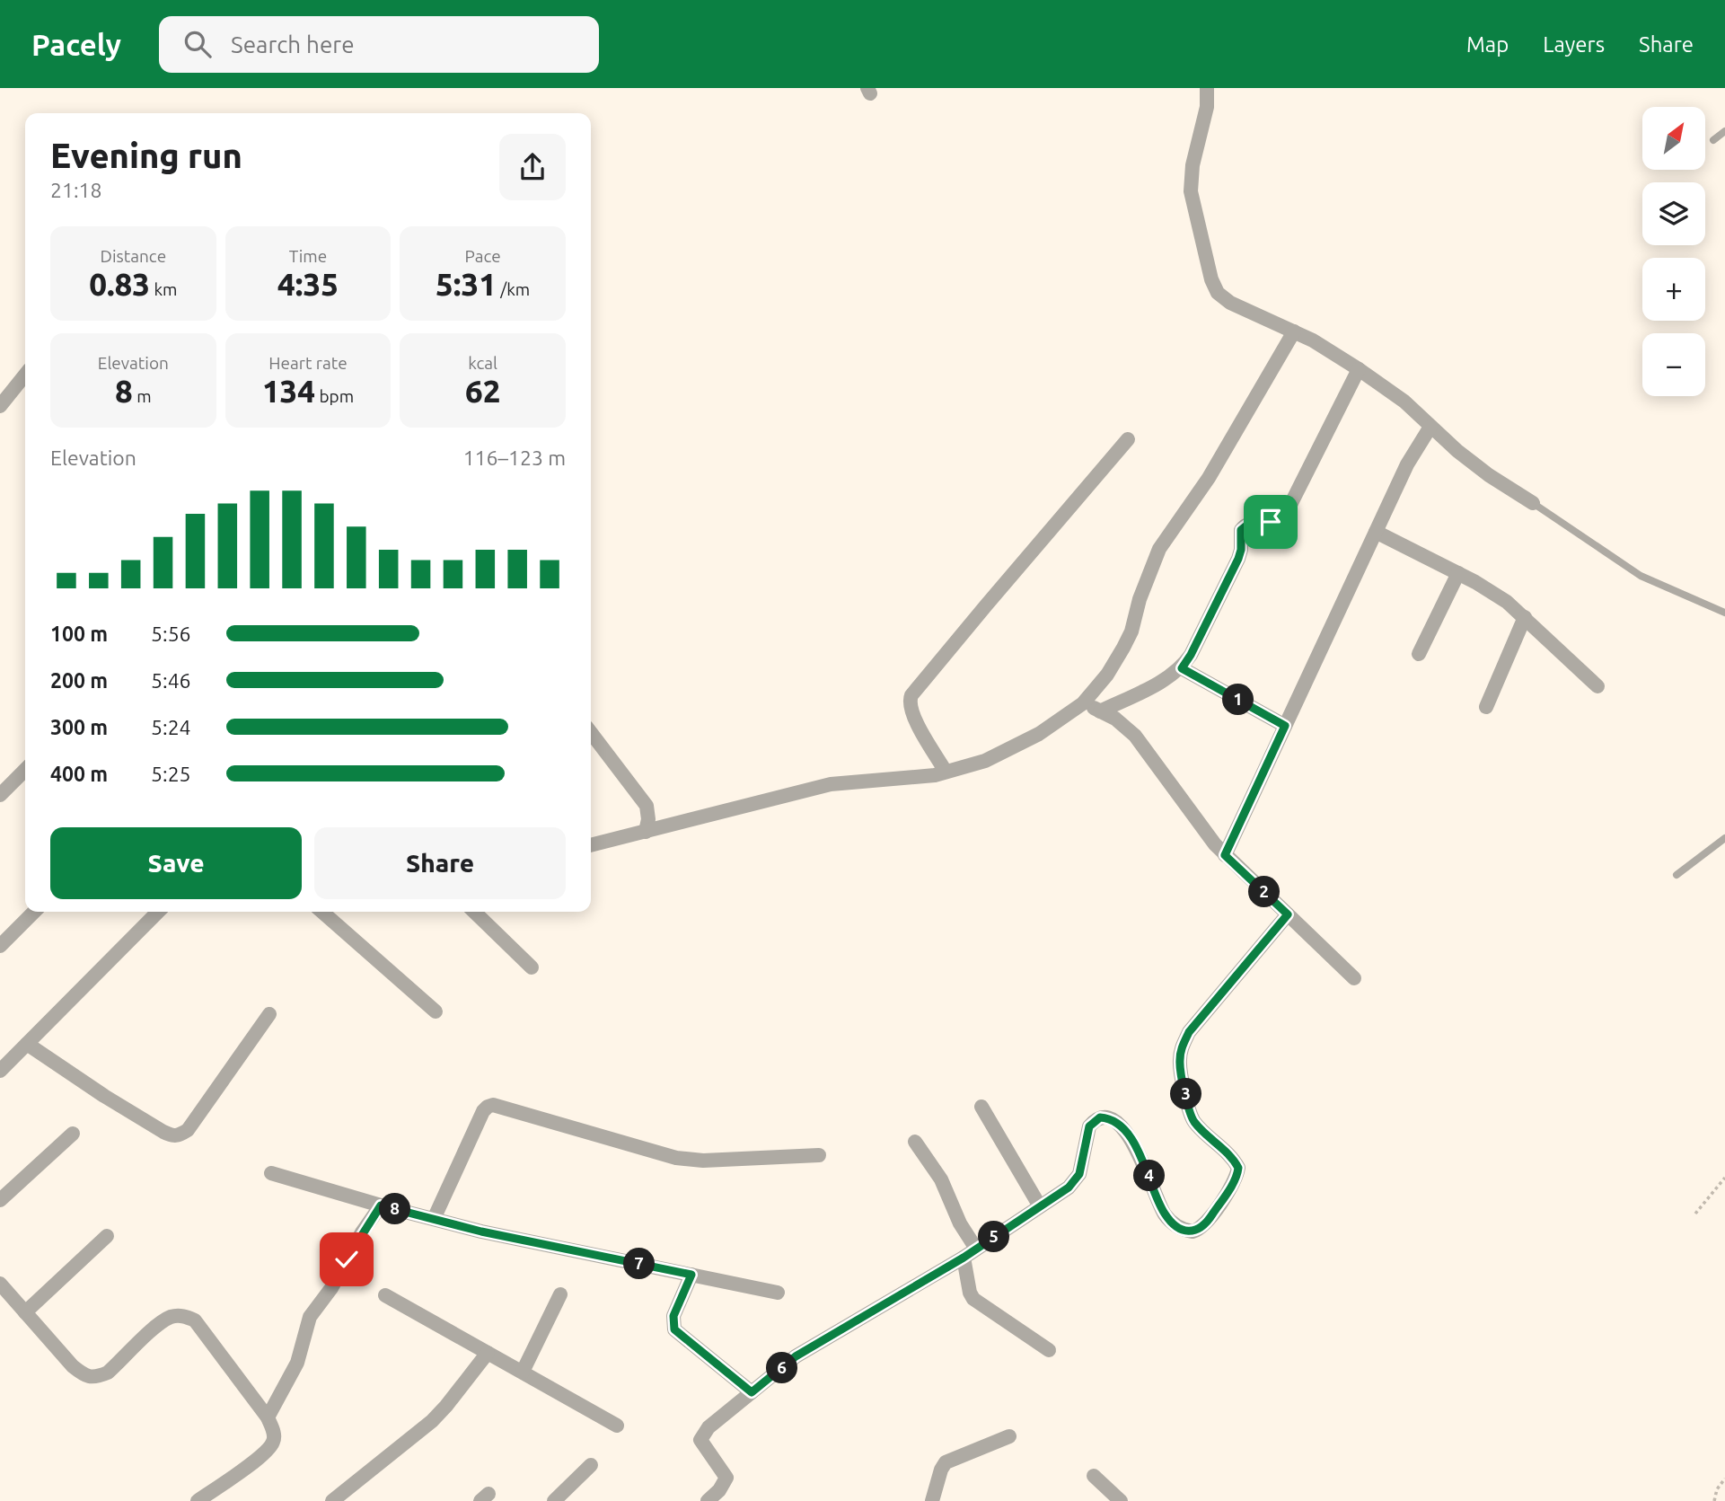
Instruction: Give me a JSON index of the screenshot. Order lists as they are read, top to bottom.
{
  "north": "top right",
  "page": {
    "header": "Pacely",
    "search": "Search here",
    "nav": ["Map", "Layers", "Share"],
    "map_buttons": ["+", "−"],
    "heading": ["Evening run", "21:18"],
    "stats": [
      ["Distance", "0.83 km"],
      ["Time", "4:35"],
      ["Pace", "5:31 /km"],
      ["Elevation", "8 m"],
      ["Heart rate", "134 bpm"],
      ["kcal", "62"]
    ],
    "chart": ["Elevation", "116–123 m"],
    "list": [
      {
        "name": "100 m",
        "note": "5:56"
      },
      {
        "name": "200 m",
        "note": "5:46"
      },
      {
        "name": "300 m",
        "note": "5:24"
      },
      {
        "name": "400 m",
        "note": "5:25"
      }
    ],
    "pins": [
      "1",
      "2",
      "3",
      "4",
      "8",
      "5",
      "7",
      "6"
    ],
    "buttons": ["Save", "Share"]
  }
}
